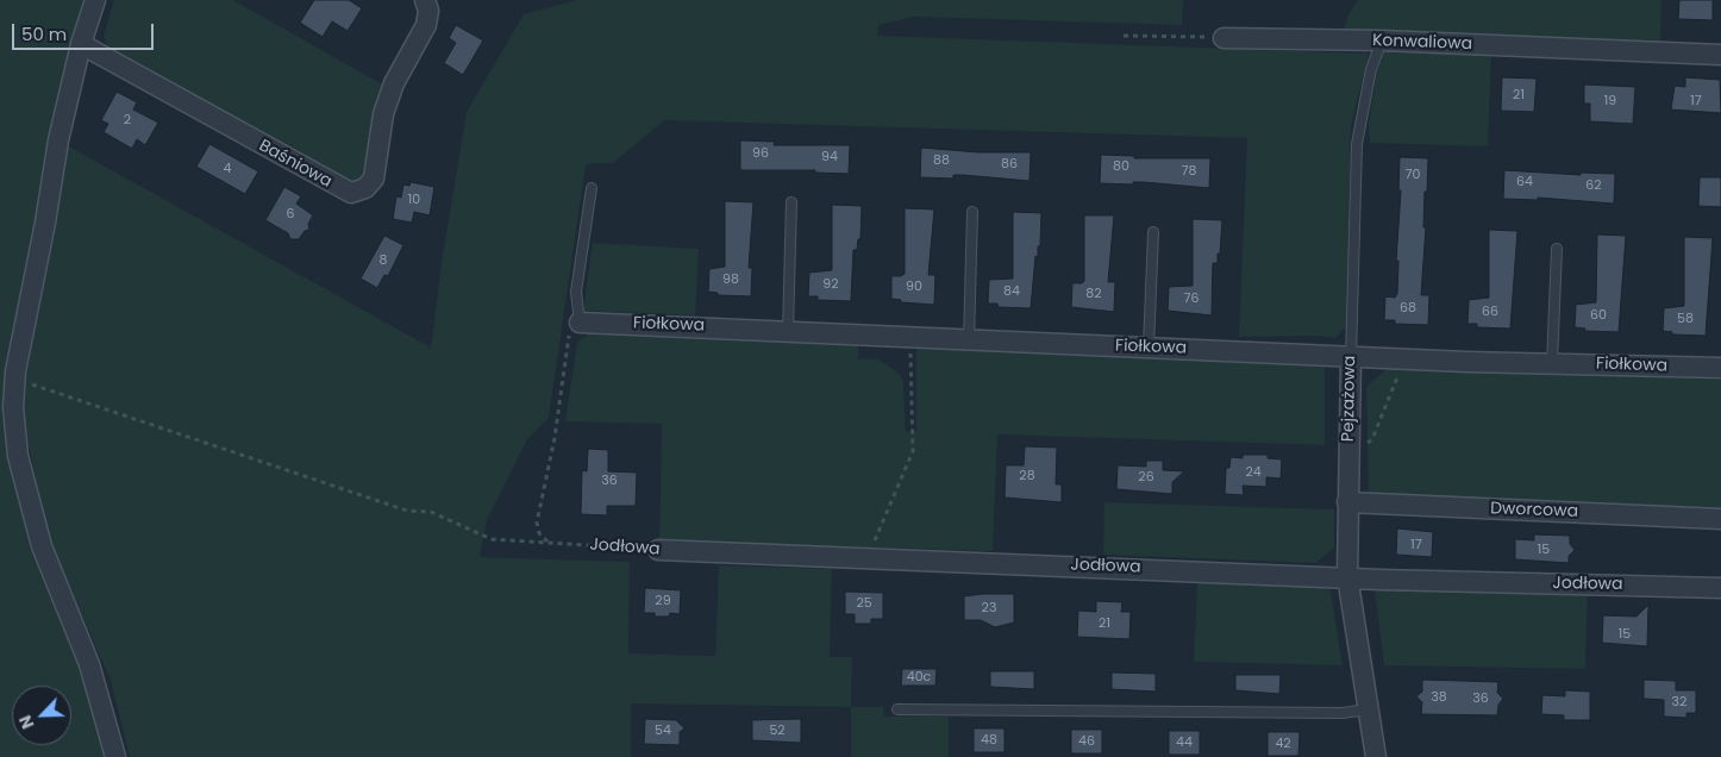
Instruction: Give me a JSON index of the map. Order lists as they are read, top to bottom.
{
  "streets": {
    "street": [
      "Konwaliowa",
      "Baśniowa",
      "Fiołkowa",
      "Pejzażowa",
      "Dworcowa",
      "Jodłowa"
    ]
  },
  "crossings": [
    ["Konwaliowa", "Pejzażowa"],
    ["Fiołkowa", "Pejzażowa"],
    ["Pejzażowa", "Dworcowa"],
    ["Pejzażowa", "Jodłowa"]
  ],
  "house_numbers": [
    "21",
    "19",
    "17",
    "2",
    "96",
    "94",
    "88",
    "86",
    "80",
    "4",
    "78",
    "70",
    "64",
    "62",
    "10",
    "6",
    "8",
    "98",
    "92",
    "90",
    "84",
    "82",
    "76",
    "68",
    "66",
    "60",
    "58",
    "24",
    "28",
    "26",
    "36",
    "17",
    "15",
    "29",
    "25",
    "23",
    "21",
    "15",
    "40c",
    "38",
    "36",
    "32",
    "54",
    "52",
    "48",
    "46",
    "44",
    "42"
  ],
  "scale_bar": "50 m",
  "north": "bottom left"
}
